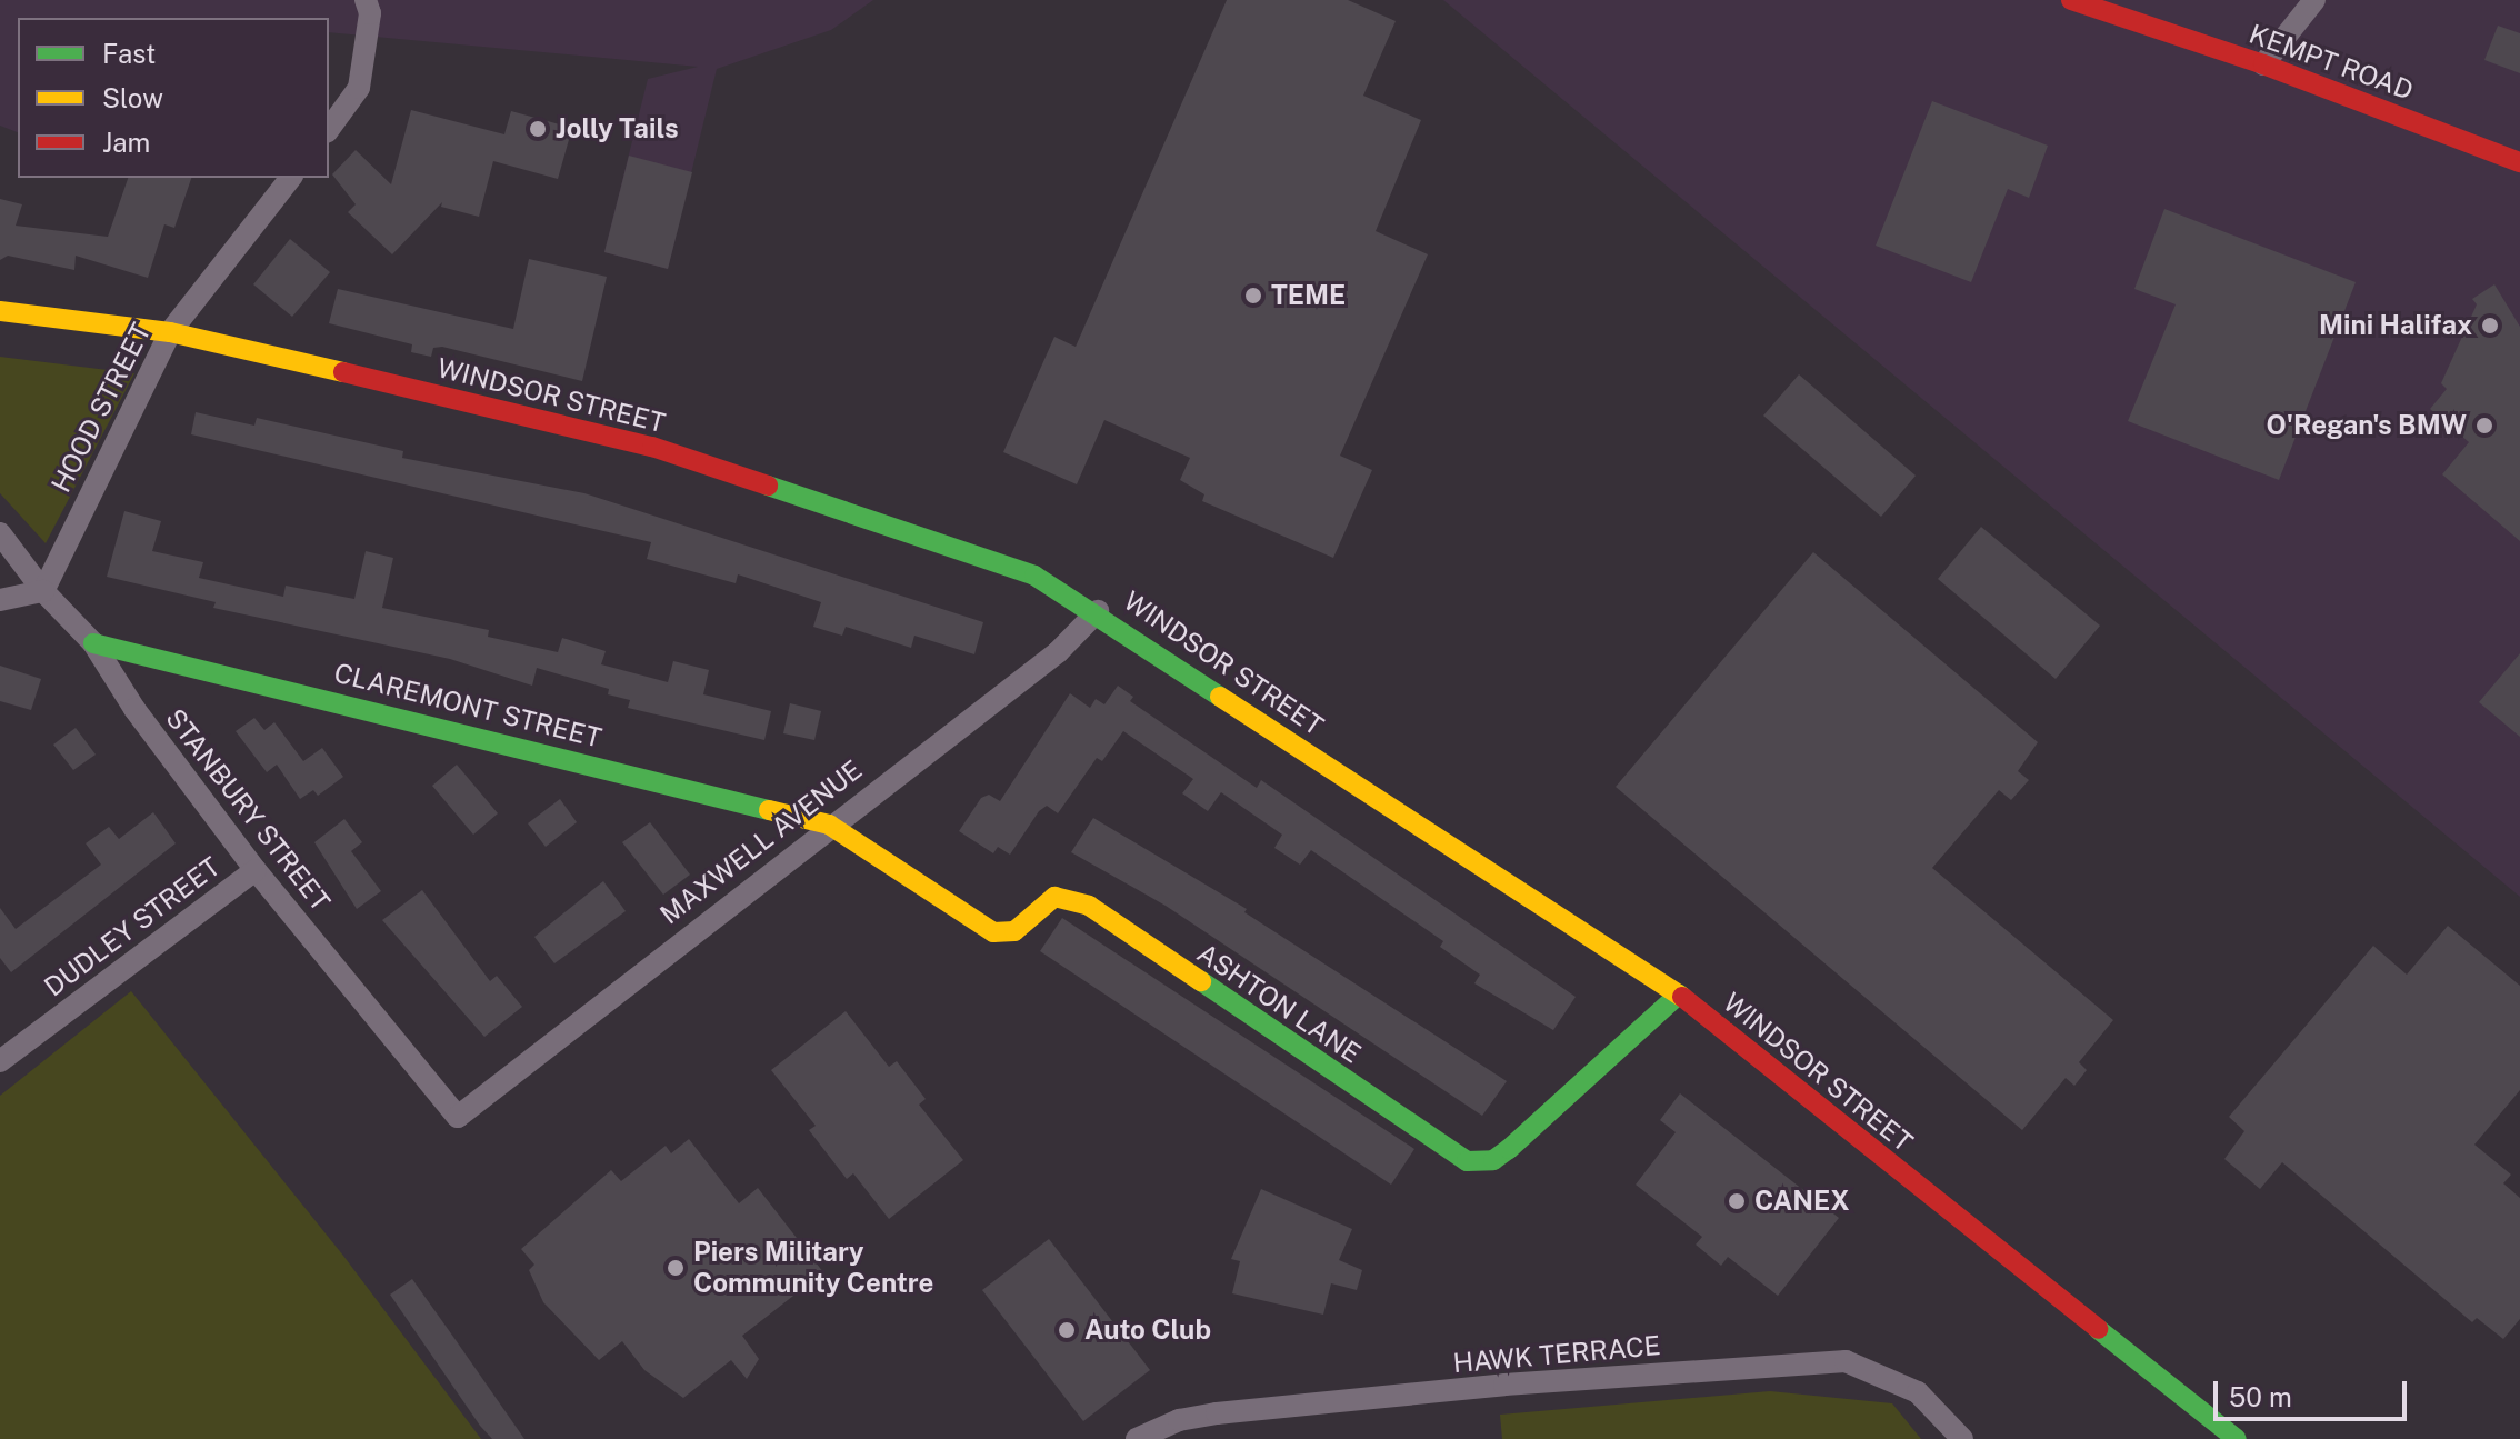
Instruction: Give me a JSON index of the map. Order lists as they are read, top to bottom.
{
  "streets": {
    "street": [
      "KEMPT ROAD",
      "WINDSOR STREET",
      "HOOD STREET",
      "CLAREMONT STREET",
      "STANBURY STREET",
      "MAXWELL AVENUE",
      "DUDLEY STREET",
      "ASHTON LANE",
      "HAWK TERRACE"
    ]
  },
  "crossings": [
    ["WINDSOR STREET", "HOOD STREET"],
    ["WINDSOR STREET", "MAXWELL AVENUE"],
    ["WINDSOR STREET", "ASHTON LANE"],
    ["HOOD STREET", "STANBURY STREET"],
    ["CLAREMONT STREET", "STANBURY STREET"],
    ["CLAREMONT STREET", "MAXWELL AVENUE"],
    ["CLAREMONT STREET", "ASHTON LANE"],
    ["STANBURY STREET", "MAXWELL AVENUE"],
    ["STANBURY STREET", "DUDLEY STREET"],
    ["MAXWELL AVENUE", "ASHTON LANE"]
  ],
  "places": [
    "Jolly Tails",
    "TEME",
    "Mini Halifax",
    "O'Regan's BMW",
    "CANEX",
    "Piers Military Community Centre",
    "Auto Club"
  ],
  "legend": ["Fast", "Slow", "Jam"],
  "scale_bar": "50 m"
}
